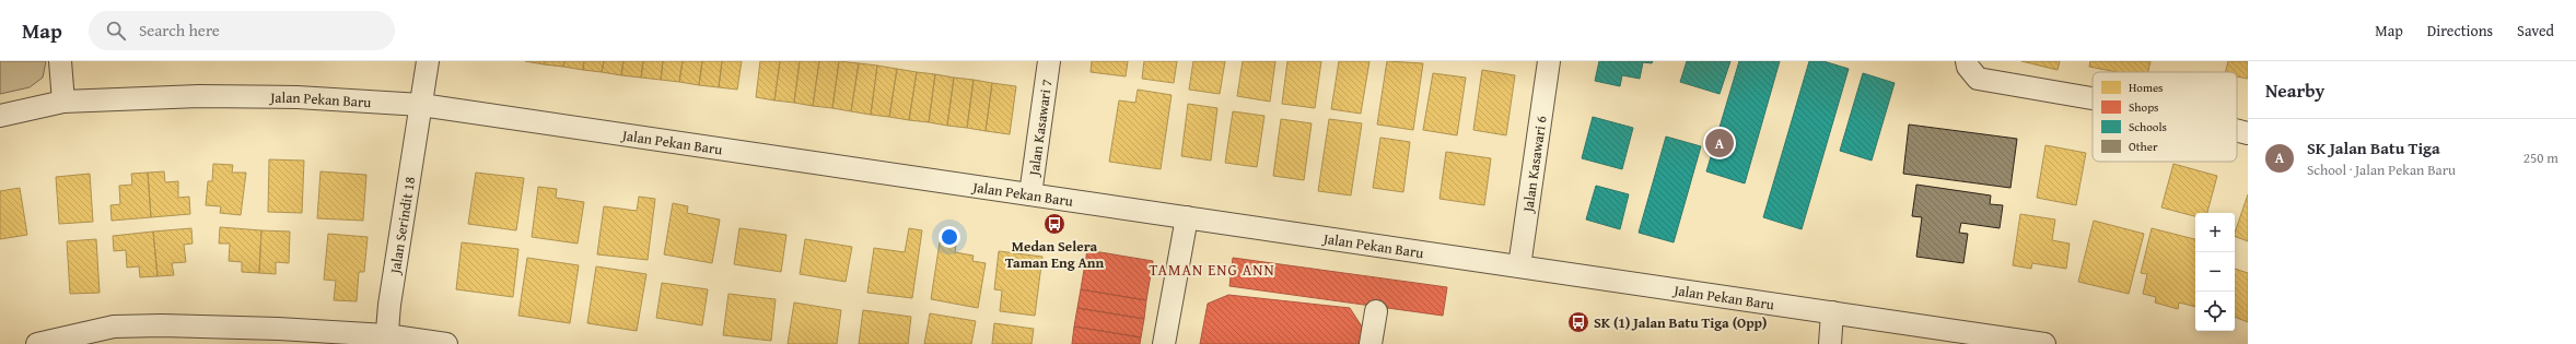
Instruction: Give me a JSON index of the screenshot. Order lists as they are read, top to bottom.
{
  "streets": {
    "street": [
      "Jalan Pekan Baru",
      "Jalan Kasawari 7",
      "Jalan Kasawari 6",
      "Jalan Serindit 18"
    ]
  },
  "crossings": [
    ["Jalan Pekan Baru", "Jalan Kasawari 7"],
    ["Jalan Pekan Baru", "Jalan Kasawari 6"],
    ["Jalan Pekan Baru", "Jalan Serindit 18"]
  ],
  "districts": ["TAMAN ENG ANN"],
  "places": {
    "bus stop": ["Medan Selera Taman Eng Ann", "SK (1) Jalan Batu Tiga (Opp)"]
  },
  "legend": [
    "Homes",
    "Shops",
    "Schools",
    "Other"
  ],
  "page": {
    "header": "Map",
    "search": "Search here",
    "nav": ["Map", "Directions", "Saved"],
    "heading": "Nearby",
    "list": [
      {
        "mark": "A",
        "name": "SK Jalan Batu Tiga",
        "note": "School · Jalan Pekan Baru",
        "value": "250 m"
      }
    ],
    "pins": "A",
    "map_buttons": ["+", "−"]
  }
}
